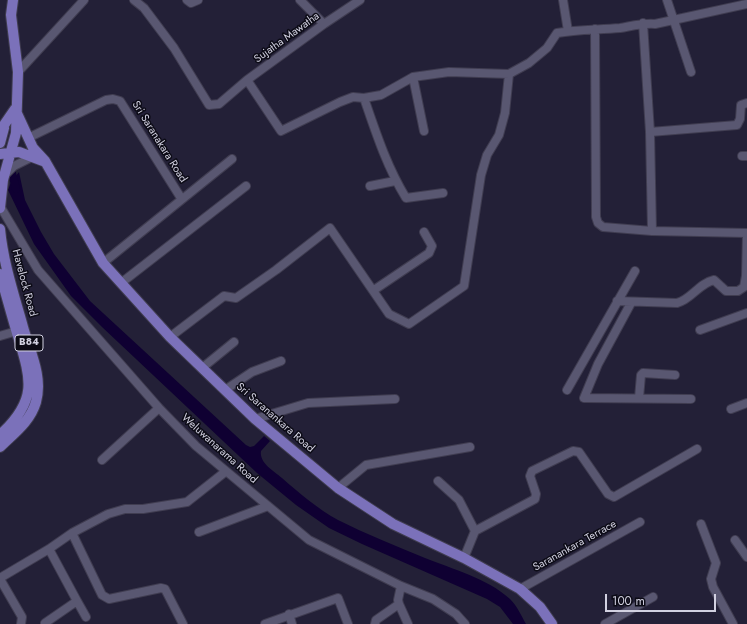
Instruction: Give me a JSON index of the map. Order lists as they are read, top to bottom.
{
  "streets": {
    "main road": ["Havelock Road", "B84", "Sri Saranankara Road"],
    "street": [
      "Sujatha Mawatha",
      "Sri Saranakara Road",
      "Weluwanarama Road",
      "Saranankara Terrace"
    ]
  },
  "crossings": [
    ["Sri Saranakara Road", "Sri Saranankara Road"],
    ["Sri Saranankara Road", "Saranankara Terrace"]
  ],
  "scale_bar": "100 m"
}
